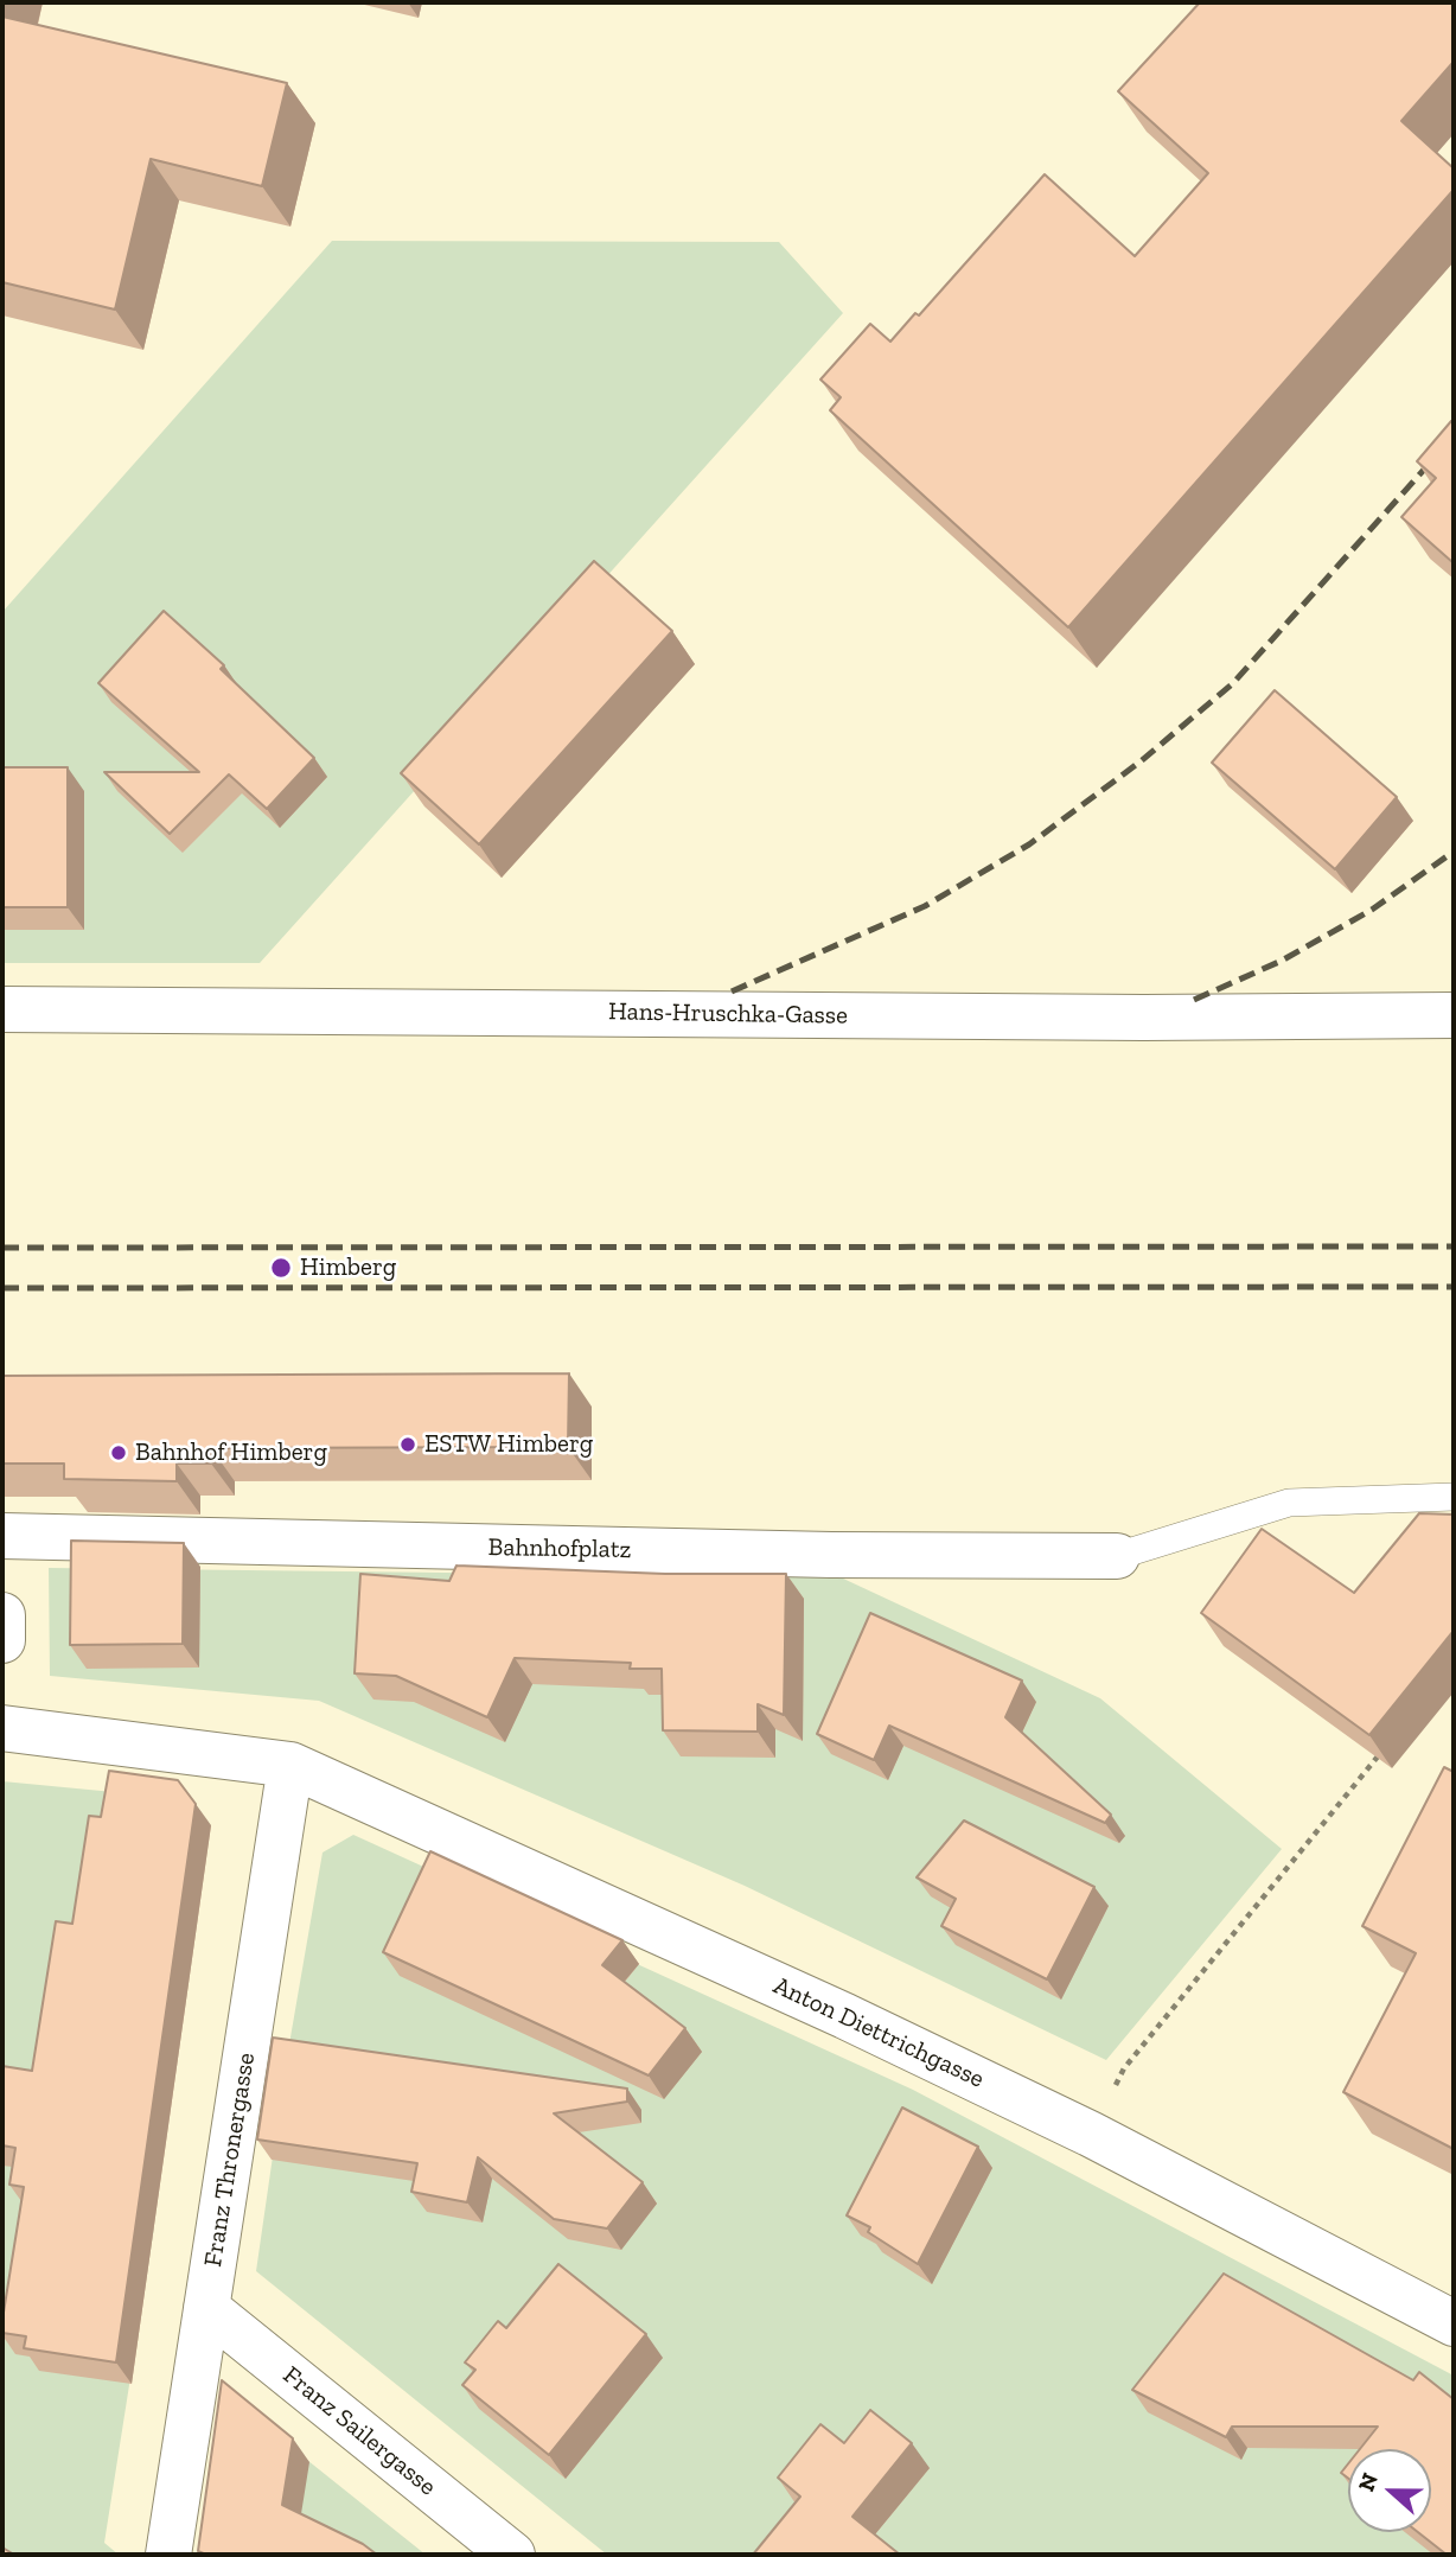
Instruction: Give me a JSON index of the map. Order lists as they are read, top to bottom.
{
  "streets": {
    "street": [
      "Hans-Hruschka-Gasse",
      "Bahnhofplatz",
      "Anton Diettrichgasse",
      "Franz Thronergasse",
      "Franz Sailergasse"
    ]
  },
  "crossings": [
    ["Anton Diettrichgasse", "Franz Thronergasse"],
    ["Franz Thronergasse", "Franz Sailergasse"]
  ],
  "places": ["Himberg", "ESTW Himberg", "Bahnhof Himberg"],
  "north": "left"
}
